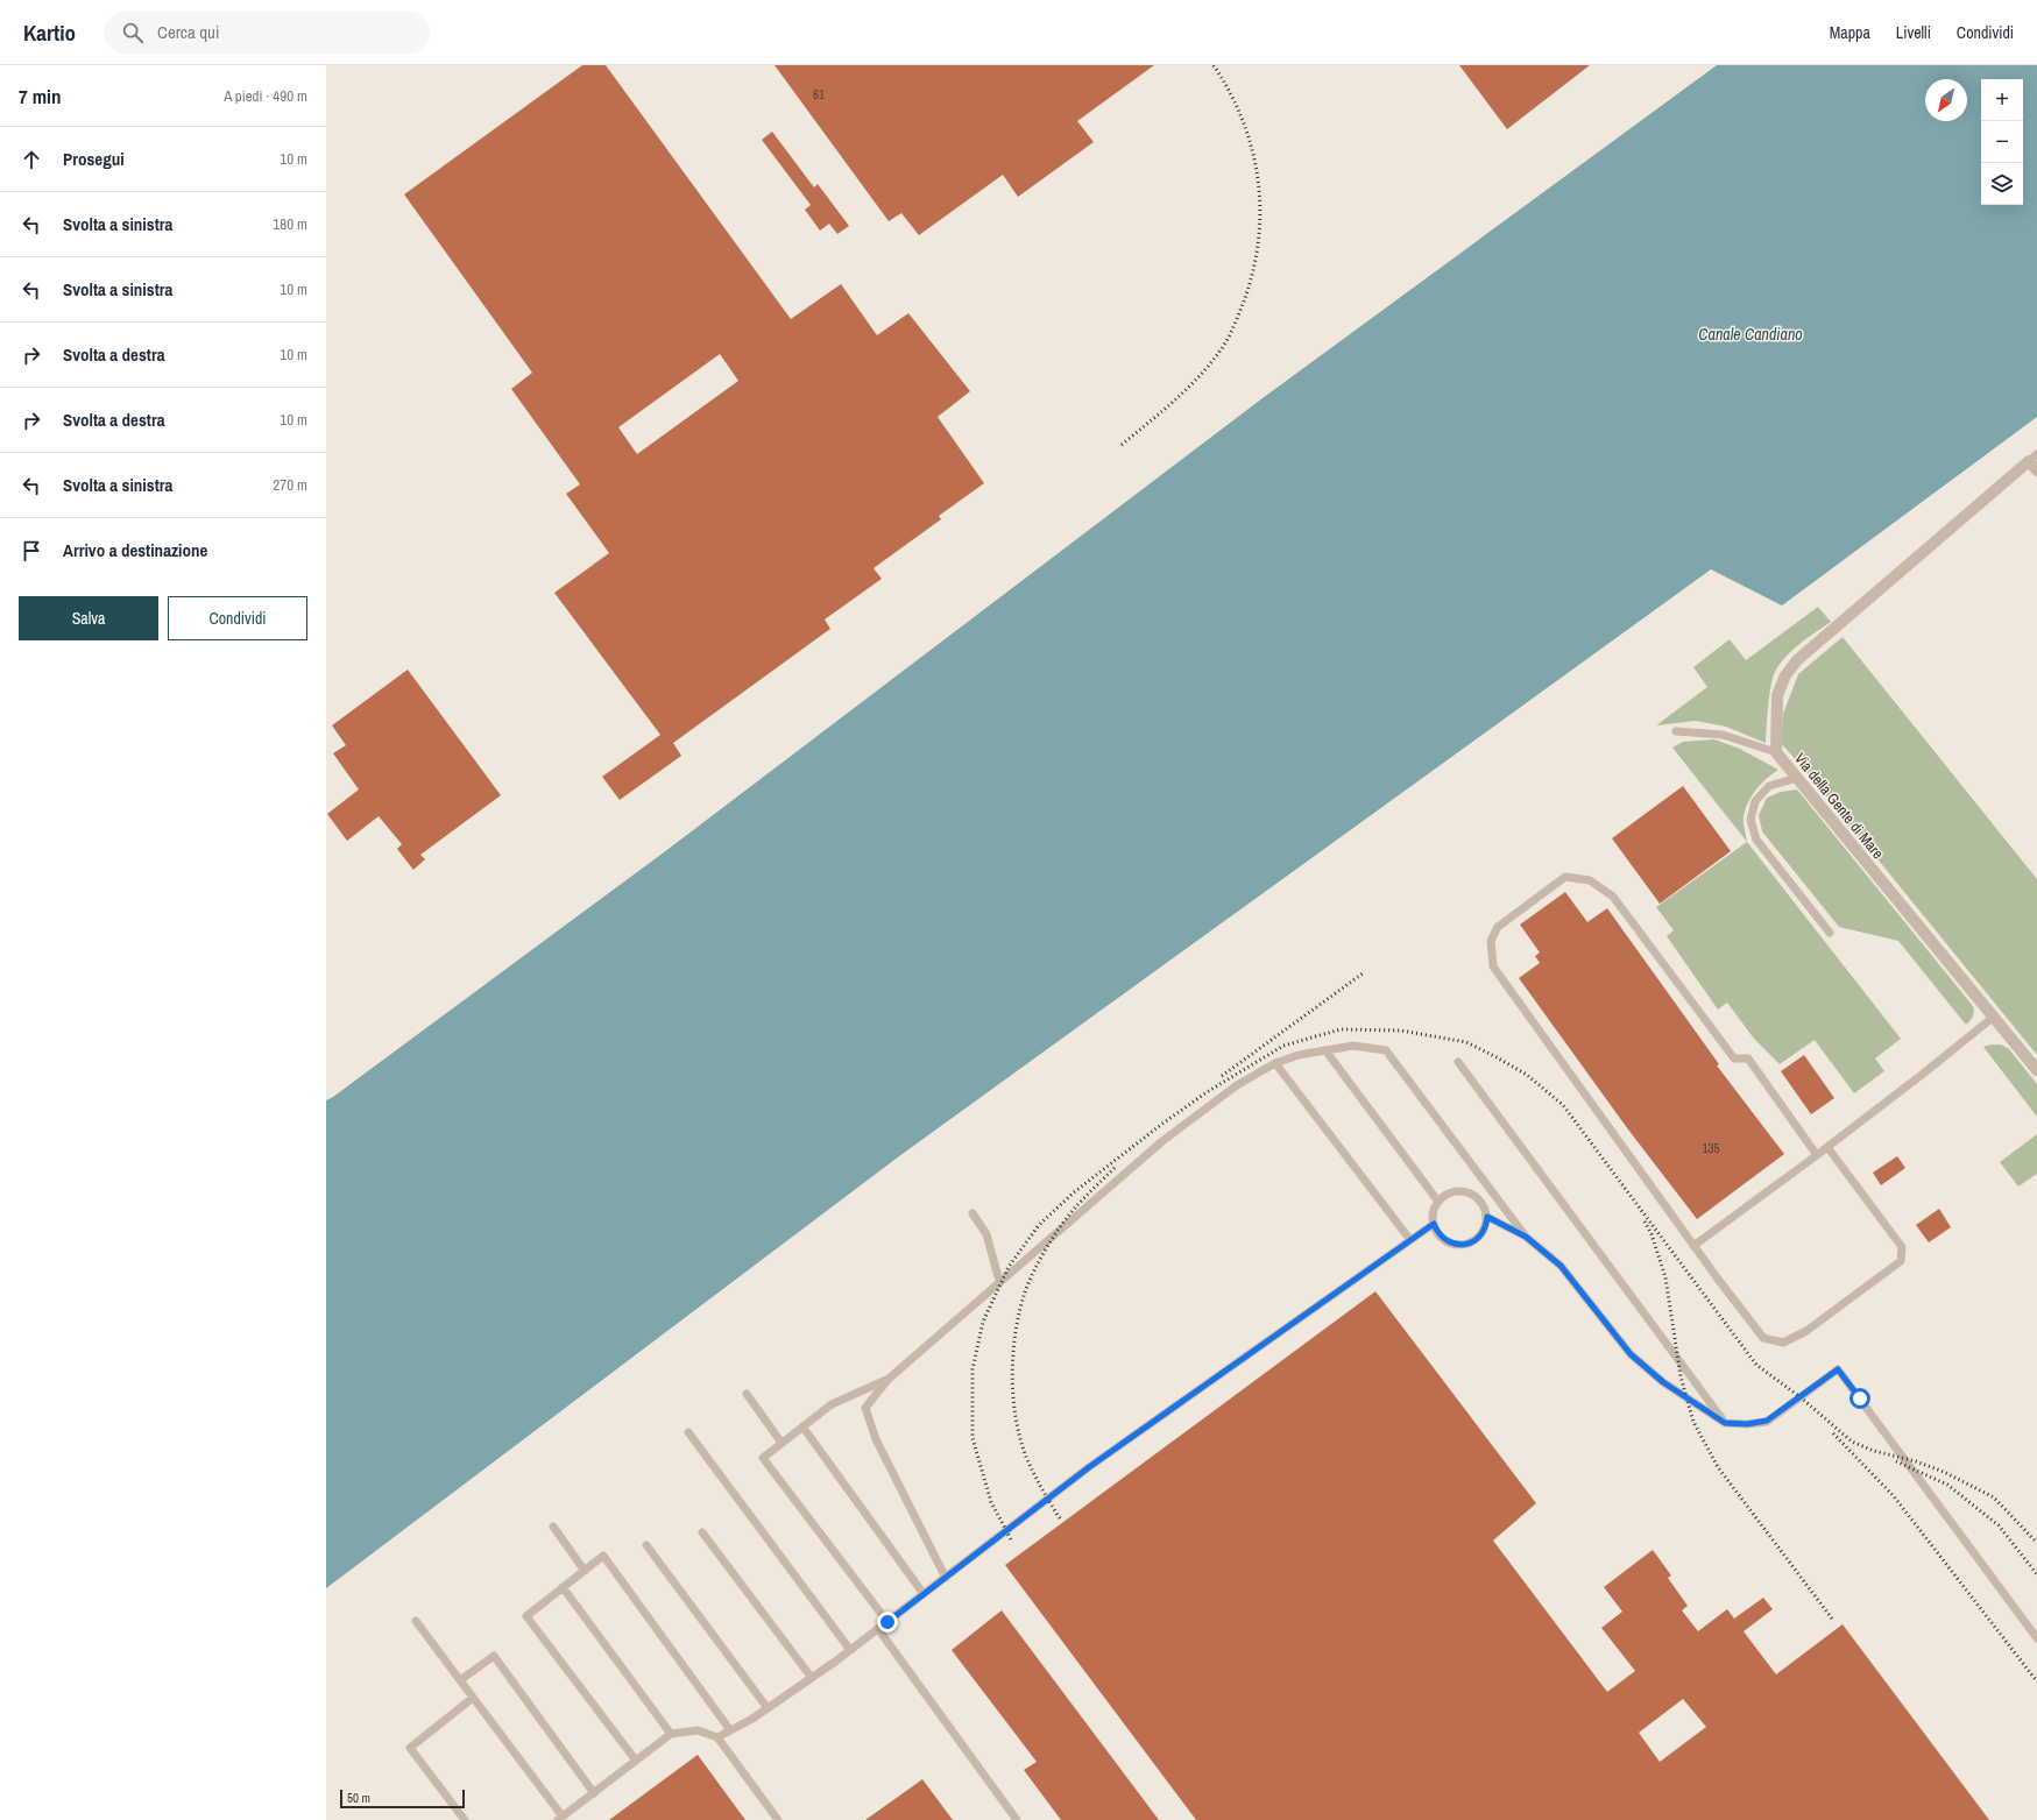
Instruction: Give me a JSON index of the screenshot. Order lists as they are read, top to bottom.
{
  "streets": {
    "street": ["Via della Gente di Mare"]
  },
  "water": ["Canale Candiano"],
  "house_numbers": ["61", "135"],
  "scale_bar": "50 m",
  "north": "bottom left",
  "page": {
    "header": "Kartio",
    "search": "Cerca qui",
    "nav": ["Mappa", "Livelli", "Condividi"],
    "heading": ["7 min", "A piedi · 490 m"],
    "map_buttons": ["+", "−"],
    "list": [
      ["Prosegui", "10 m"],
      ["Svolta a sinistra", "180 m"],
      ["Svolta a sinistra", "10 m"],
      ["Svolta a destra", "10 m"],
      ["Svolta a destra", "10 m"],
      ["Svolta a sinistra", "270 m"],
      "Arrivo a destinazione"
    ],
    "buttons": ["Salva", "Condividi"],
    "scale": "50 m"
  }
}
